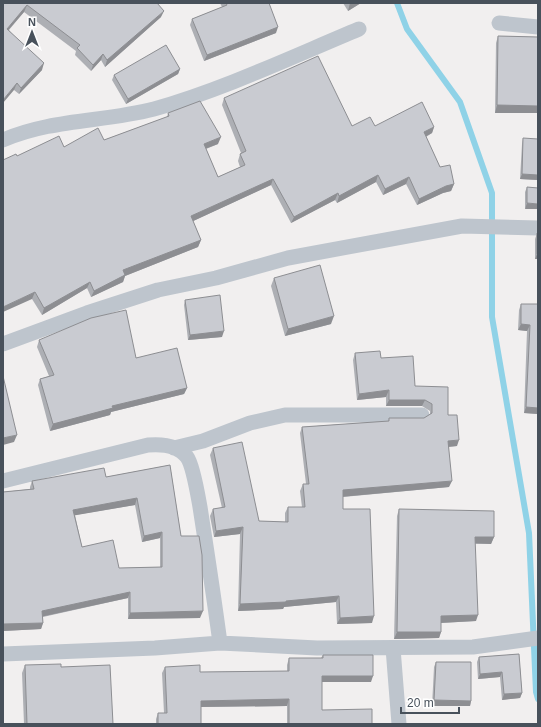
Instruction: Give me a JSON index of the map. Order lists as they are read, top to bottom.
{
  "scale_bar": "20 m",
  "north": "top"
}
